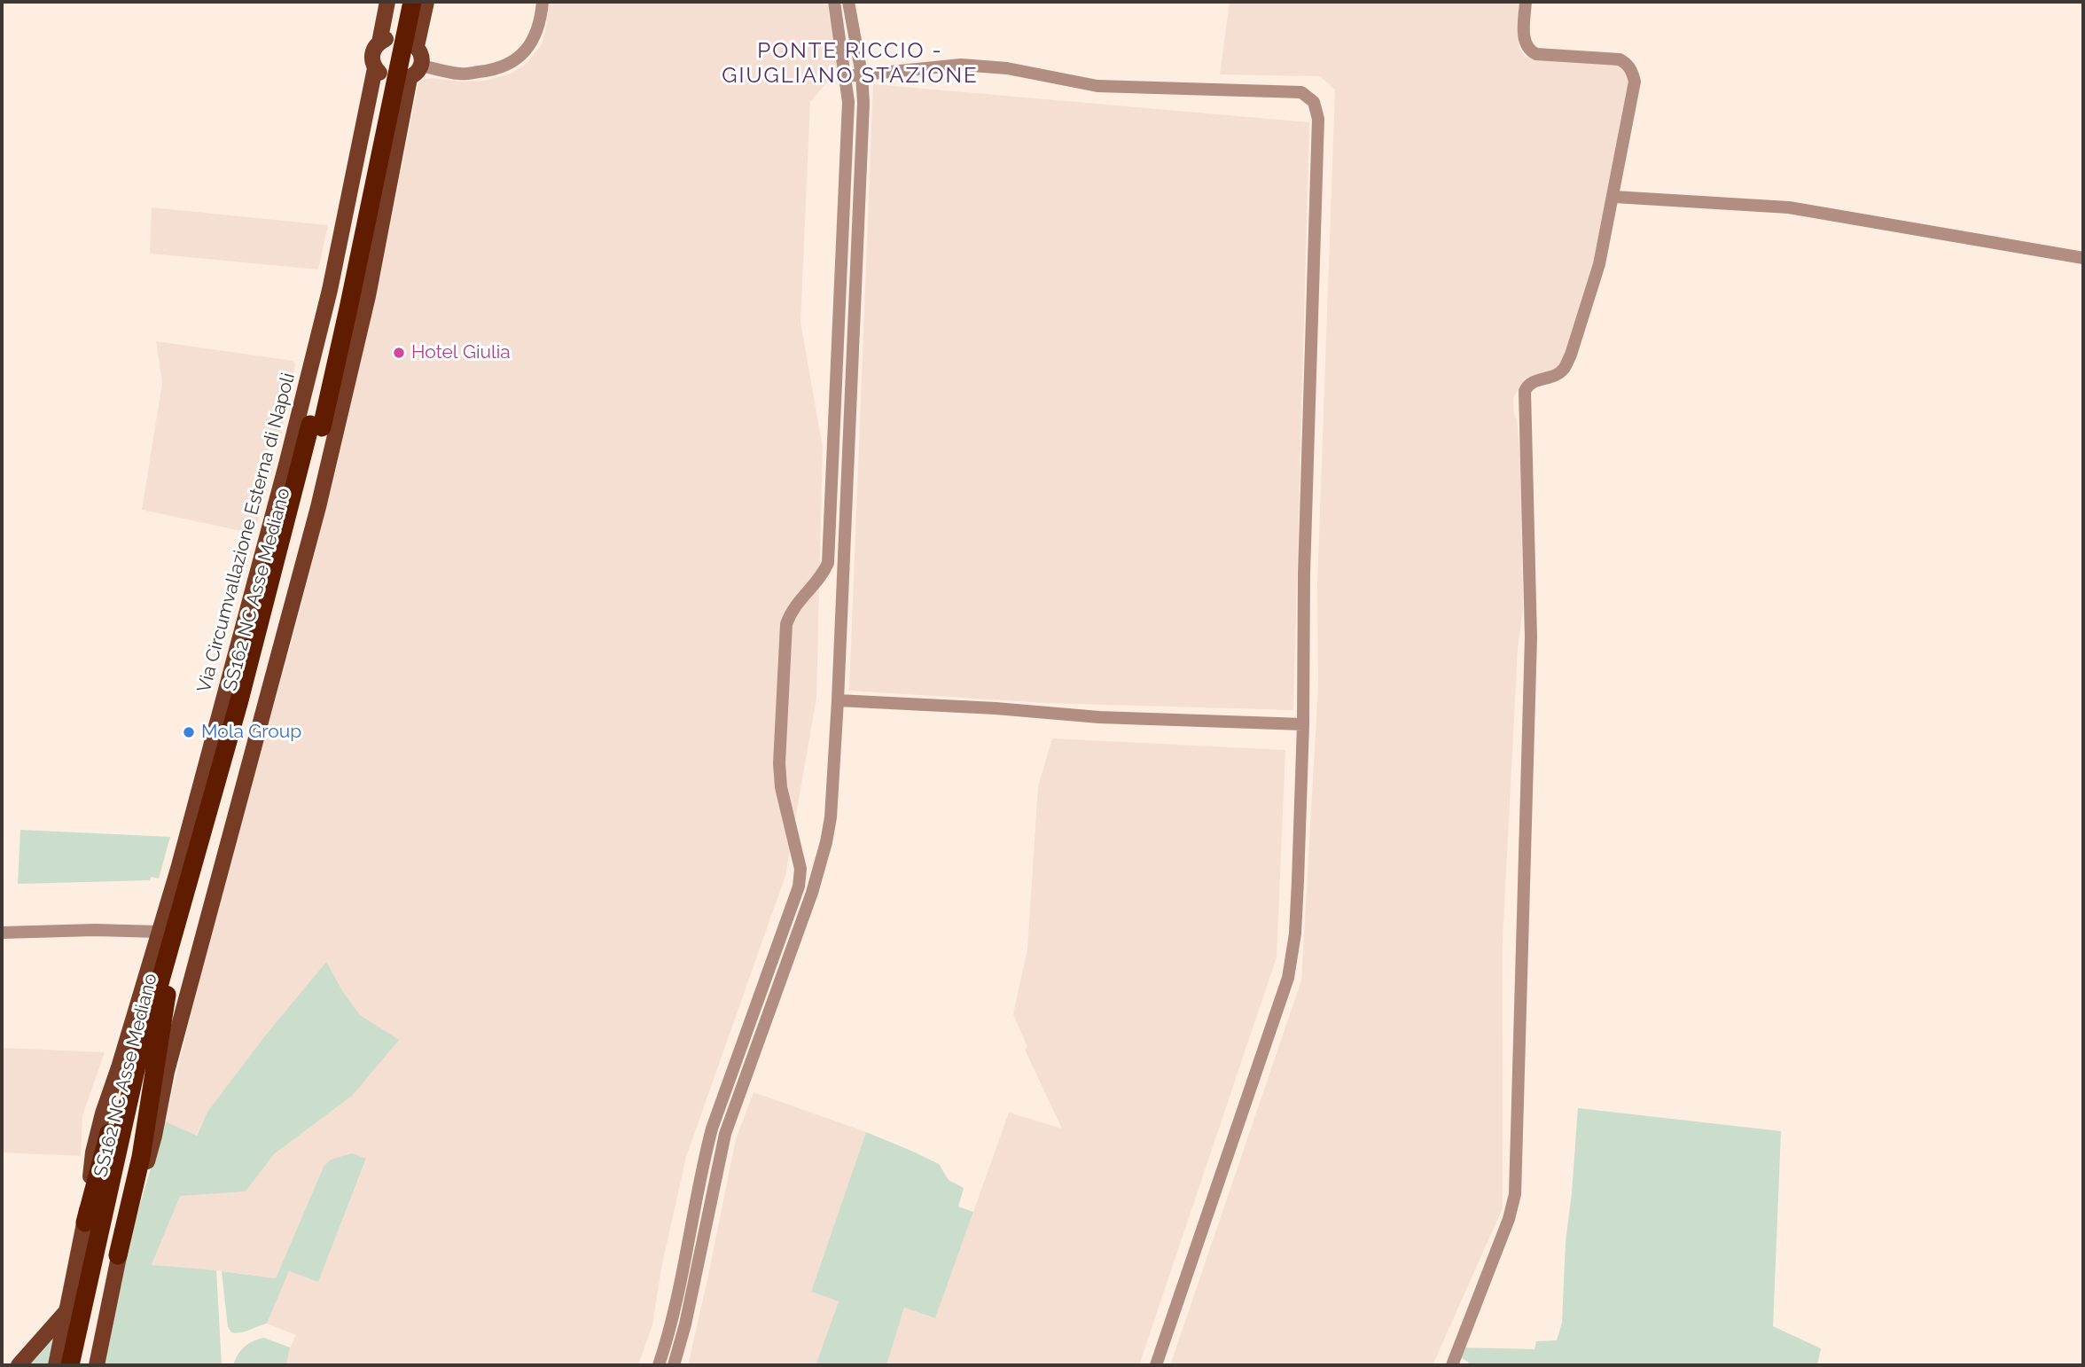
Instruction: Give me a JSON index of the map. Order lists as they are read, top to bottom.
{
  "streets": {
    "highway": ["SS162 NC Asse Mediano"],
    "main road": ["Via Circumvallazione Esterna di Napoli"]
  },
  "districts": ["PONTE RICCIO - GIUGLIANO STAZIONE"],
  "places": ["Hotel Giulia", "Mola Group"]
}
